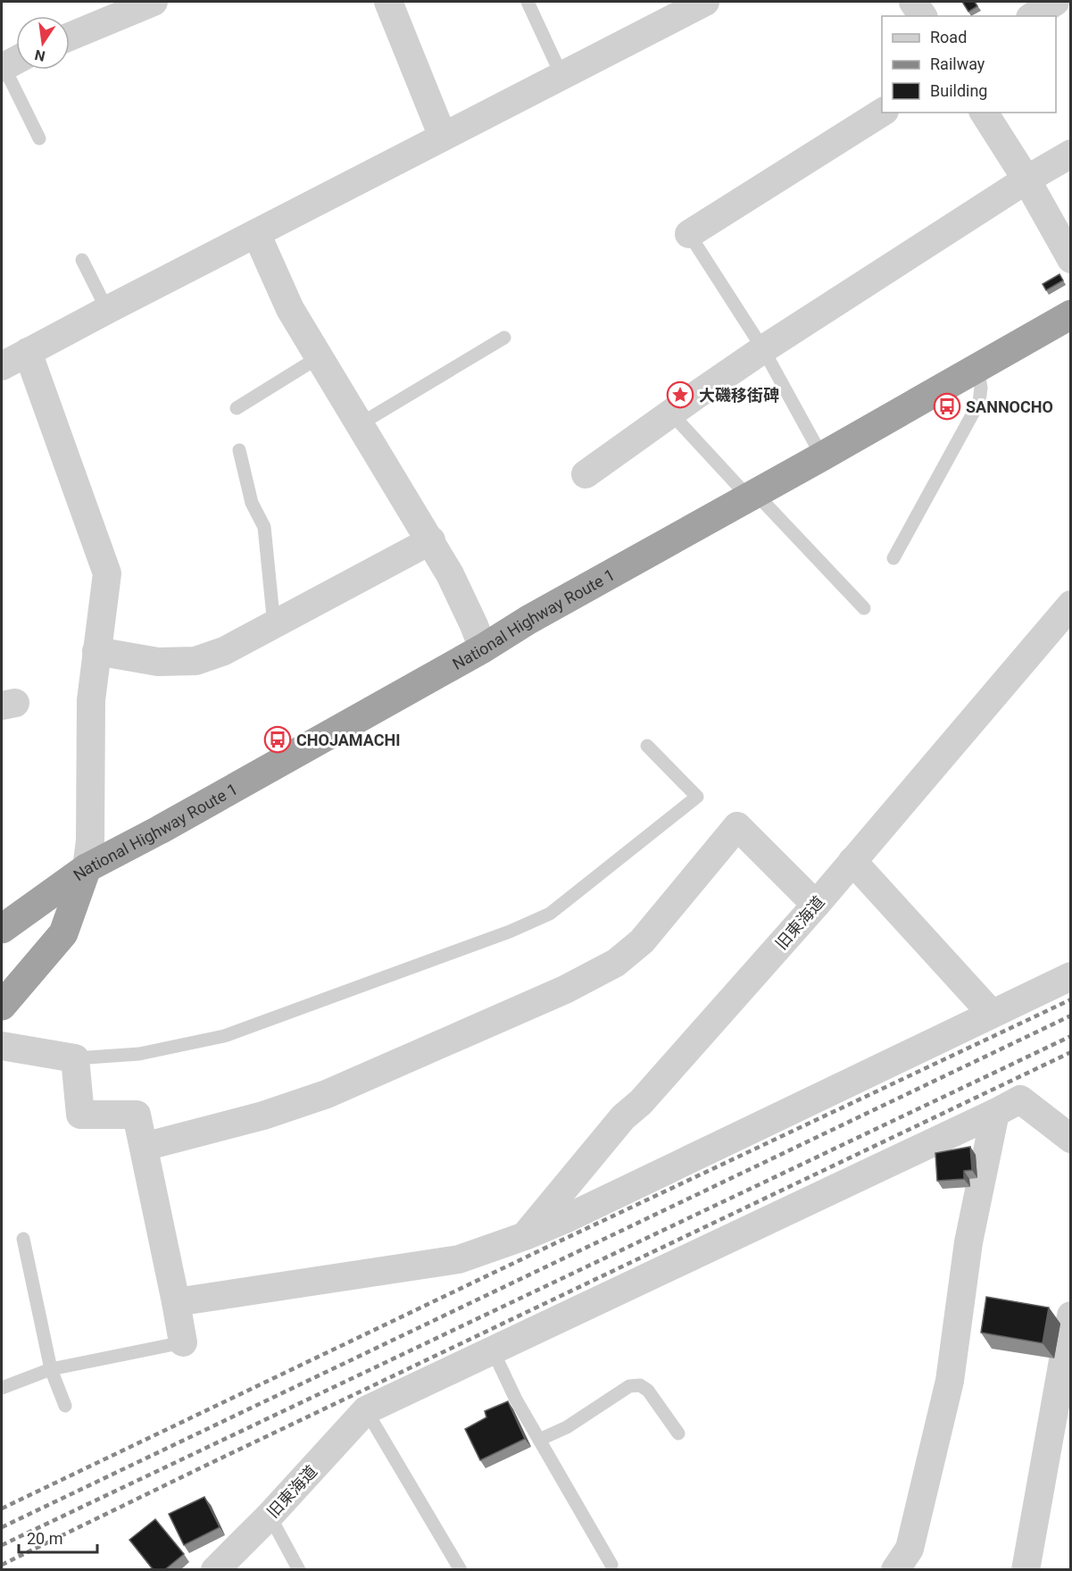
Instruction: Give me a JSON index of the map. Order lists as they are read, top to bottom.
{
  "streets": {
    "highway": ["National Highway Route 1"],
    "street": ["旧東海道"]
  },
  "places": {
    "place": ["大磯移街碑"],
    "bus stop": ["SANNOCHO", "CHOJAMACHI"]
  },
  "legend": ["Road", "Railway", "Building"],
  "scale_bar": "20 m",
  "north": "bottom"
}
